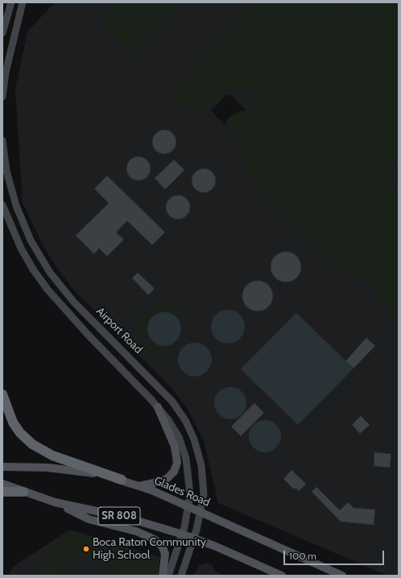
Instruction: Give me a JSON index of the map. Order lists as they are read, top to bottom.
{
  "streets": {
    "main road": ["Glades Road", "SR 808"],
    "street": ["Airport Road"]
  },
  "crossings": [
    ["Airport Road", "Glades Road"],
    ["Airport Road", "SR 808"]
  ],
  "places": ["Boca Raton Community High School"],
  "scale_bar": "100 m"
}
